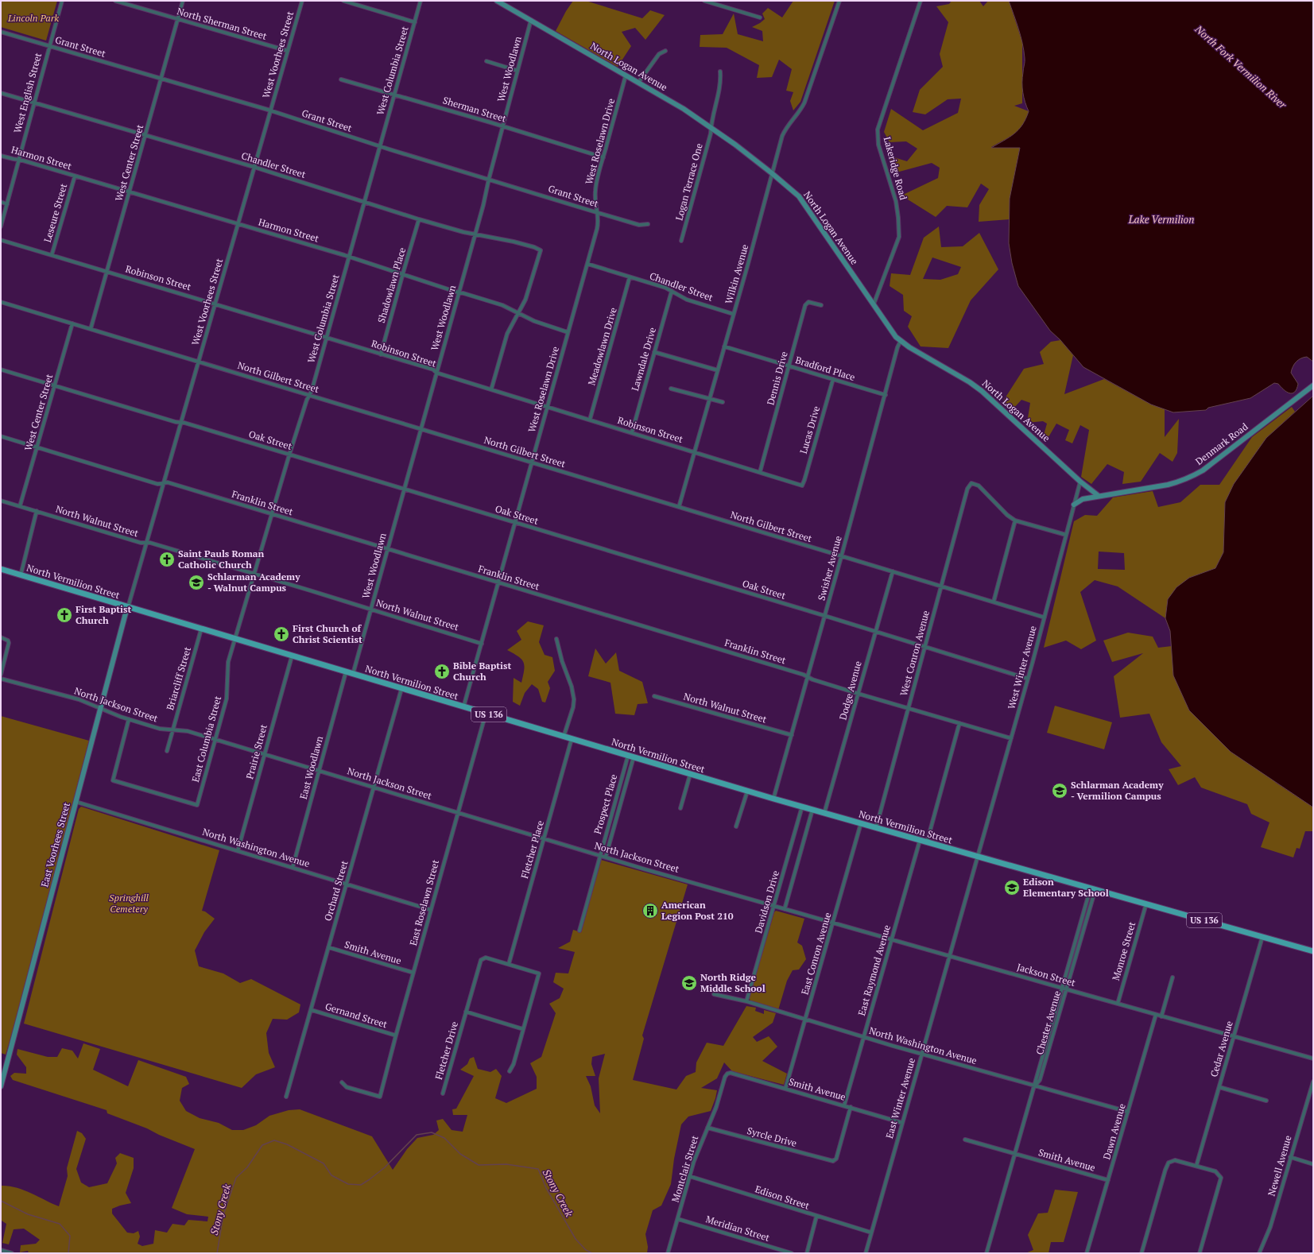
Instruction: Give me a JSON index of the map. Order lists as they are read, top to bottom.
{
  "streets": {
    "main road": ["North Vermilion Street", "US 136"],
    "street": [
      "North Sherman Street",
      "Grant Street",
      "West Voorhees Street",
      "North Logan Avenue",
      "West Woodlawn",
      "West Columbia Street",
      "West English Street",
      "Sherman Street",
      "West Roselawn Drive",
      "Harmon Street",
      "West Center Street",
      "Chandler Street",
      "Lakeridge Road",
      "Logan Terrace One",
      "Leseure Street",
      "Wilkin Avenue",
      "Robinson Street",
      "Shadowlawn Place",
      "Meadowlawn Drive",
      "Lawndale Drive",
      "Bradford Place",
      "North Gilbert Street",
      "Dennis Drive",
      "Lucas Drive",
      "Oak Street",
      "Denmark Road",
      "Franklin Street",
      "North Walnut Street",
      "Swisher Avenue",
      "West Conron Avenue",
      "West Winter Avenue",
      "Briarcliff Street",
      "Dodge Avenue",
      "North Jackson Street",
      "East Columbia Street",
      "Prairie Street",
      "East Woodlawn",
      "Prospect Place",
      "East Voorhees Street",
      "North Washington Avenue",
      "Fletcher Place",
      "Orchard Street",
      "Davidson Drive",
      "East Roselawn Street",
      "Monroe Street",
      "Smith Avenue",
      "East Conron Avenue",
      "East Raymond Avenue",
      "Jackson Street",
      "Gernand Street",
      "Chester Avenue",
      "Cedar Avenue",
      "Fletcher Drive",
      "East Winter Avenue",
      "Dawn Avenue",
      "Syrcle Drive",
      "Newell Avenue",
      "Montclair Street",
      "Edison Street",
      "Meridian Street"
    ]
  },
  "crossings": [
    ["North Sherman Street", "West Voorhees Street"],
    ["North Sherman Street", "West Center Street"],
    ["Grant Street", "West Voorhees Street"],
    ["Grant Street", "West Woodlawn"],
    ["Grant Street", "West Columbia Street"],
    ["Grant Street", "West English Street"],
    ["Grant Street", "West Roselawn Drive"],
    ["Grant Street", "West Center Street"],
    ["West Voorhees Street", "Harmon Street"],
    ["West Voorhees Street", "Chandler Street"],
    ["West Voorhees Street", "Robinson Street"],
    ["West Voorhees Street", "North Gilbert Street"],
    ["West Voorhees Street", "Oak Street"],
    ["West Voorhees Street", "Franklin Street"],
    ["West Voorhees Street", "North Walnut Street"],
    ["West Voorhees Street", "North Vermilion Street"],
    ["West Voorhees Street", "East Voorhees Street"],
    ["North Logan Avenue", "West Woodlawn"],
    ["North Logan Avenue", "West Roselawn Drive"],
    ["North Logan Avenue", "Lakeridge Road"],
    ["North Logan Avenue", "Logan Terrace One"],
    ["North Logan Avenue", "Wilkin Avenue"],
    ["North Logan Avenue", "Denmark Road"],
    ["North Logan Avenue", "Swisher Avenue"],
    ["North Logan Avenue", "West Winter Avenue"],
    ["West Woodlawn", "Sherman Street"],
    ["West Woodlawn", "Harmon Street"],
    ["West Woodlawn", "Chandler Street"],
    ["West Woodlawn", "Robinson Street"],
    ["West Woodlawn", "North Gilbert Street"],
    ["West Woodlawn", "Oak Street"],
    ["West Woodlawn", "Franklin Street"],
    ["West Woodlawn", "North Walnut Street"],
    ["West Woodlawn", "North Vermilion Street"],
    ["West Columbia Street", "Sherman Street"],
    ["West Columbia Street", "Harmon Street"],
    ["West Columbia Street", "Chandler Street"],
    ["West Columbia Street", "Robinson Street"],
    ["West Columbia Street", "North Gilbert Street"],
    ["West Columbia Street", "Oak Street"],
    ["West Columbia Street", "Franklin Street"],
    ["West Columbia Street", "North Walnut Street"],
    ["West Columbia Street", "North Vermilion Street"],
    ["West Columbia Street", "East Columbia Street"],
    ["West English Street", "Harmon Street"],
    ["West English Street", "Chandler Street"],
    ["Sherman Street", "West Roselawn Drive"],
    ["West Roselawn Drive", "Harmon Street"],
    ["West Roselawn Drive", "Chandler Street"],
    ["West Roselawn Drive", "Robinson Street"],
    ["West Roselawn Drive", "North Gilbert Street"],
    ["West Roselawn Drive", "Oak Street"],
    ["West Roselawn Drive", "Franklin Street"],
    ["West Roselawn Drive", "North Walnut Street"],
    ["West Roselawn Drive", "North Vermilion Street"],
    ["Harmon Street", "West Center Street"],
    ["Harmon Street", "Chandler Street"],
    ["Harmon Street", "Leseure Street"],
    ["Harmon Street", "Shadowlawn Place"],
    ["West Center Street", "Chandler Street"],
    ["West Center Street", "Robinson Street"],
    ["West Center Street", "North Gilbert Street"],
    ["West Center Street", "Oak Street"],
    ["West Center Street", "Franklin Street"],
    ["West Center Street", "North Walnut Street"],
    ["Chandler Street", "Wilkin Avenue"],
    ["Chandler Street", "Shadowlawn Place"],
    ["Chandler Street", "Meadowlawn Drive"],
    ["Chandler Street", "Lawndale Drive"],
    ["Leseure Street", "Robinson Street"],
    ["Wilkin Avenue", "Robinson Street"],
    ["Wilkin Avenue", "Bradford Place"],
    ["Wilkin Avenue", "North Gilbert Street"],
    ["Robinson Street", "Shadowlawn Place"],
    ["Robinson Street", "Meadowlawn Drive"],
    ["Robinson Street", "Lawndale Drive"],
    ["Robinson Street", "Dennis Drive"],
    ["Robinson Street", "Lucas Drive"],
    ["Bradford Place", "Dennis Drive"],
    ["Bradford Place", "Lucas Drive"],
    ["Bradford Place", "Swisher Avenue"],
    ["North Gilbert Street", "Swisher Avenue"],
    ["North Gilbert Street", "West Conron Avenue"],
    ["North Gilbert Street", "West Winter Avenue"],
    ["North Gilbert Street", "Dodge Avenue"],
    ["Oak Street", "Swisher Avenue"],
    ["Oak Street", "West Conron Avenue"],
    ["Oak Street", "West Winter Avenue"],
    ["Oak Street", "Dodge Avenue"],
    ["Denmark Road", "West Winter Avenue"],
    ["Franklin Street", "Swisher Avenue"],
    ["Franklin Street", "West Conron Avenue"],
    ["Franklin Street", "West Winter Avenue"],
    ["Franklin Street", "Dodge Avenue"],
    ["North Walnut Street", "Swisher Avenue"],
    ["Swisher Avenue", "North Vermilion Street"],
    ["North Vermilion Street", "West Conron Avenue"],
    ["North Vermilion Street", "West Winter Avenue"],
    ["North Vermilion Street", "Briarcliff Street"],
    ["North Vermilion Street", "Dodge Avenue"],
    ["North Vermilion Street", "East Columbia Street"],
    ["North Vermilion Street", "Prairie Street"],
    ["North Vermilion Street", "East Woodlawn"],
    ["North Vermilion Street", "Prospect Place"],
    ["North Vermilion Street", "East Voorhees Street"],
    ["North Vermilion Street", "Fletcher Place"],
    ["North Vermilion Street", "Orchard Street"],
    ["North Vermilion Street", "Davidson Drive"],
    ["North Vermilion Street", "East Roselawn Street"],
    ["North Vermilion Street", "Monroe Street"],
    ["North Vermilion Street", "East Conron Avenue"],
    ["North Vermilion Street", "East Raymond Avenue"],
    ["North Vermilion Street", "Chester Avenue"],
    ["North Vermilion Street", "Cedar Avenue"],
    ["North Vermilion Street", "East Winter Avenue"],
    ["West Winter Avenue", "East Winter Avenue"],
    ["Briarcliff Street", "North Jackson Street"],
    ["North Jackson Street", "East Columbia Street"],
    ["North Jackson Street", "Prairie Street"],
    ["North Jackson Street", "East Woodlawn"],
    ["North Jackson Street", "Prospect Place"],
    ["North Jackson Street", "East Voorhees Street"],
    ["North Jackson Street", "Fletcher Place"],
    ["North Jackson Street", "Orchard Street"],
    ["North Jackson Street", "Davidson Drive"],
    ["North Jackson Street", "East Roselawn Street"],
    ["North Jackson Street", "Jackson Street"],
    ["Prairie Street", "North Washington Avenue"],
    ["East Woodlawn", "North Washington Avenue"],
    ["East Voorhees Street", "North Washington Avenue"],
    ["North Washington Avenue", "Orchard Street"],
    ["North Washington Avenue", "Davidson Drive"],
    ["North Washington Avenue", "East Roselawn Street"],
    ["North Washington Avenue", "East Conron Avenue"],
    ["North Washington Avenue", "East Raymond Avenue"],
    ["North Washington Avenue", "Chester Avenue"],
    ["North Washington Avenue", "East Winter Avenue"],
    ["North Washington Avenue", "Dawn Avenue"],
    ["Fletcher Place", "Fletcher Drive"],
    ["Orchard Street", "Smith Avenue"],
    ["Orchard Street", "Gernand Street"],
    ["Davidson Drive", "Jackson Street"],
    ["East Roselawn Street", "Smith Avenue"],
    ["East Roselawn Street", "Gernand Street"],
    ["Monroe Street", "Jackson Street"],
    ["Smith Avenue", "East Conron Avenue"],
    ["Smith Avenue", "East Raymond Avenue"],
    ["Smith Avenue", "Chester Avenue"],
    ["Smith Avenue", "East Winter Avenue"],
    ["Smith Avenue", "Dawn Avenue"],
    ["Smith Avenue", "Syrcle Drive"],
    ["Smith Avenue", "Montclair Street"],
    ["East Conron Avenue", "Jackson Street"],
    ["East Raymond Avenue", "Jackson Street"],
    ["Jackson Street", "Chester Avenue"],
    ["Jackson Street", "Cedar Avenue"],
    ["Jackson Street", "East Winter Avenue"],
    ["Jackson Street", "Dawn Avenue"],
    ["East Winter Avenue", "Edison Street"],
    ["Syrcle Drive", "Montclair Street"],
    ["Montclair Street", "Edison Street"],
    ["Montclair Street", "Meridian Street"]
  ],
  "water": ["North Fork Vermilion River", "Lake Vermilion", "Stony Creek"],
  "parks": ["Lincoln Park", "Springhill Cemetery"],
  "places": {
    "church": [
      "Saint Pauls Roman Catholic Church",
      "First Baptist Church",
      "First Church of Christ Scientist",
      "Bible Baptist Church"
    ],
    "school or university": [
      "Schlarman Academy - Walnut Campus",
      "Schlarman Academy - Vermilion Campus",
      "Edison Elementary School",
      "North Ridge Middle School"
    ],
    "building": ["American Legion Post 210"]
  }
}
